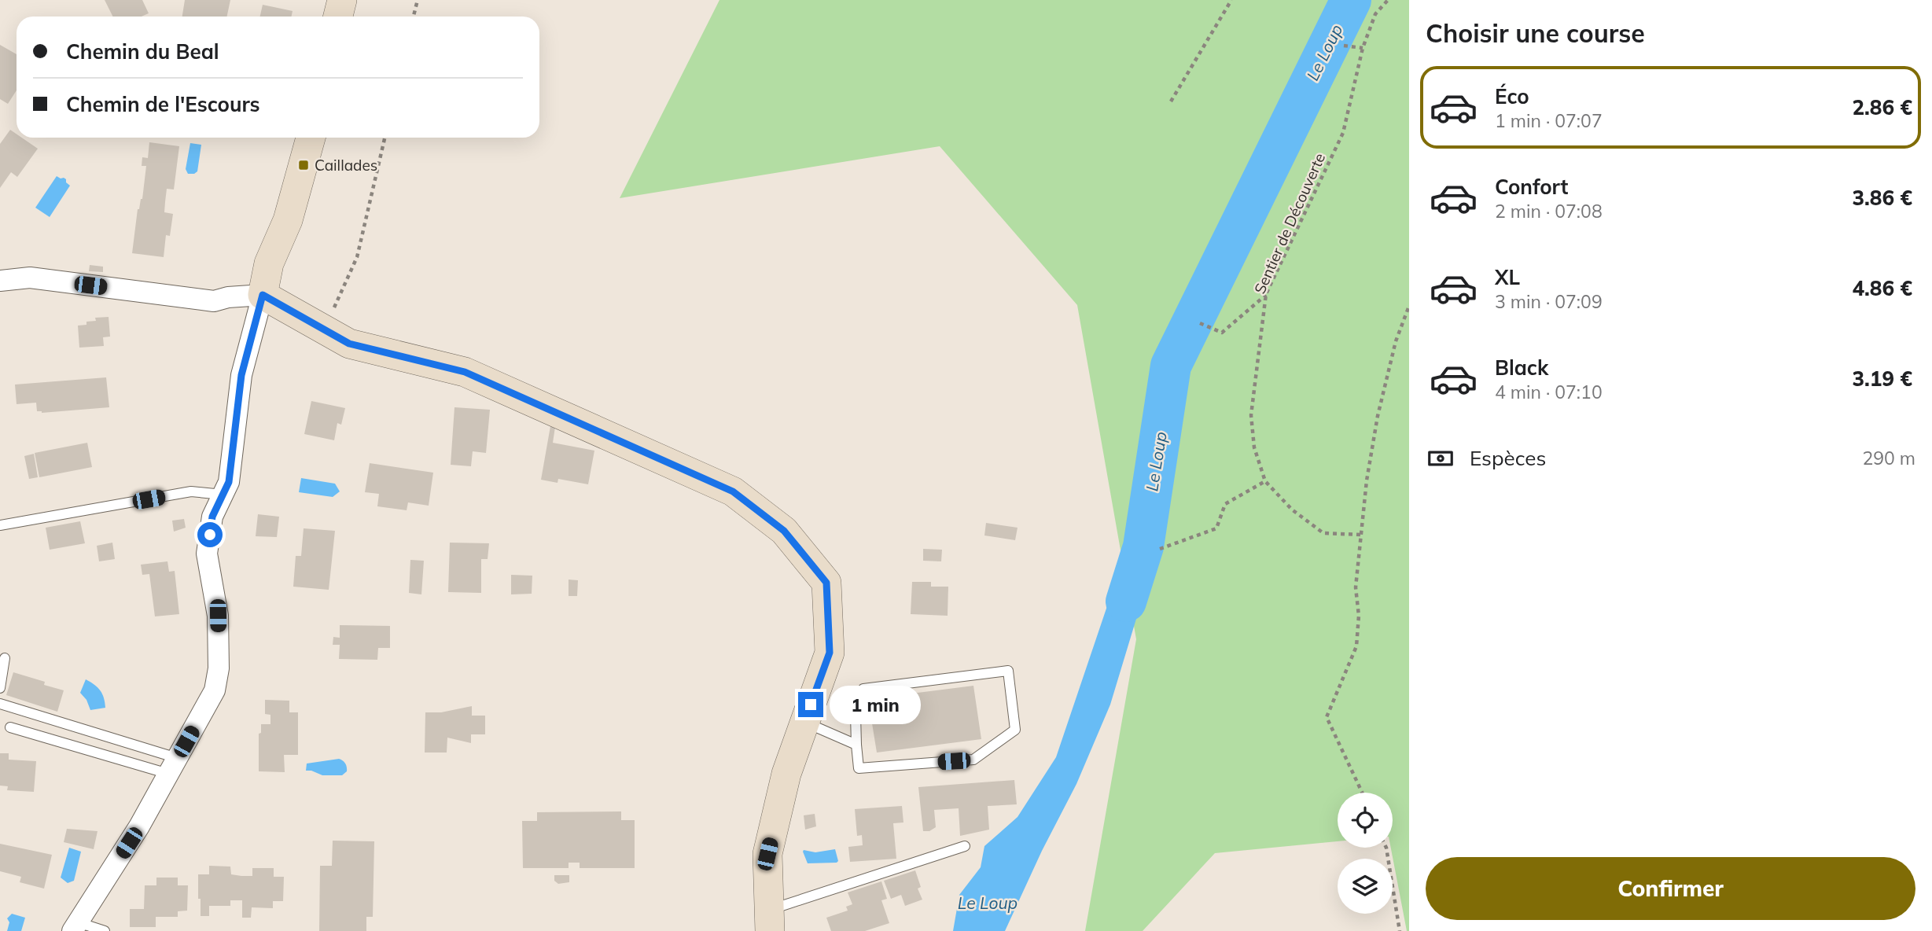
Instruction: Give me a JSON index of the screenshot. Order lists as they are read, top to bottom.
{
  "streets": {
    "path": ["Sentier de Découverte"]
  },
  "water": ["Le Loup"],
  "places": {
    "transit": ["Caillades"]
  },
  "page": {
    "heading": "Choisir une course",
    "banner": ["Chemin du Beal", "Chemin de l'Escours"],
    "list": [
      {
        "name": "Éco",
        "note": "1 min · 07:07",
        "value": "2.86 €"
      },
      {
        "name": "Confort",
        "note": "2 min · 07:08",
        "value": "3.86 €"
      },
      {
        "name": "XL",
        "note": "3 min · 07:09",
        "value": "4.86 €"
      },
      {
        "name": "Black",
        "note": "4 min · 07:10",
        "value": "3.19 €"
      }
    ],
    "pay": ["Espèces", "290 m"],
    "bubble": "1 min",
    "buttons": "Confirmer"
  }
}
